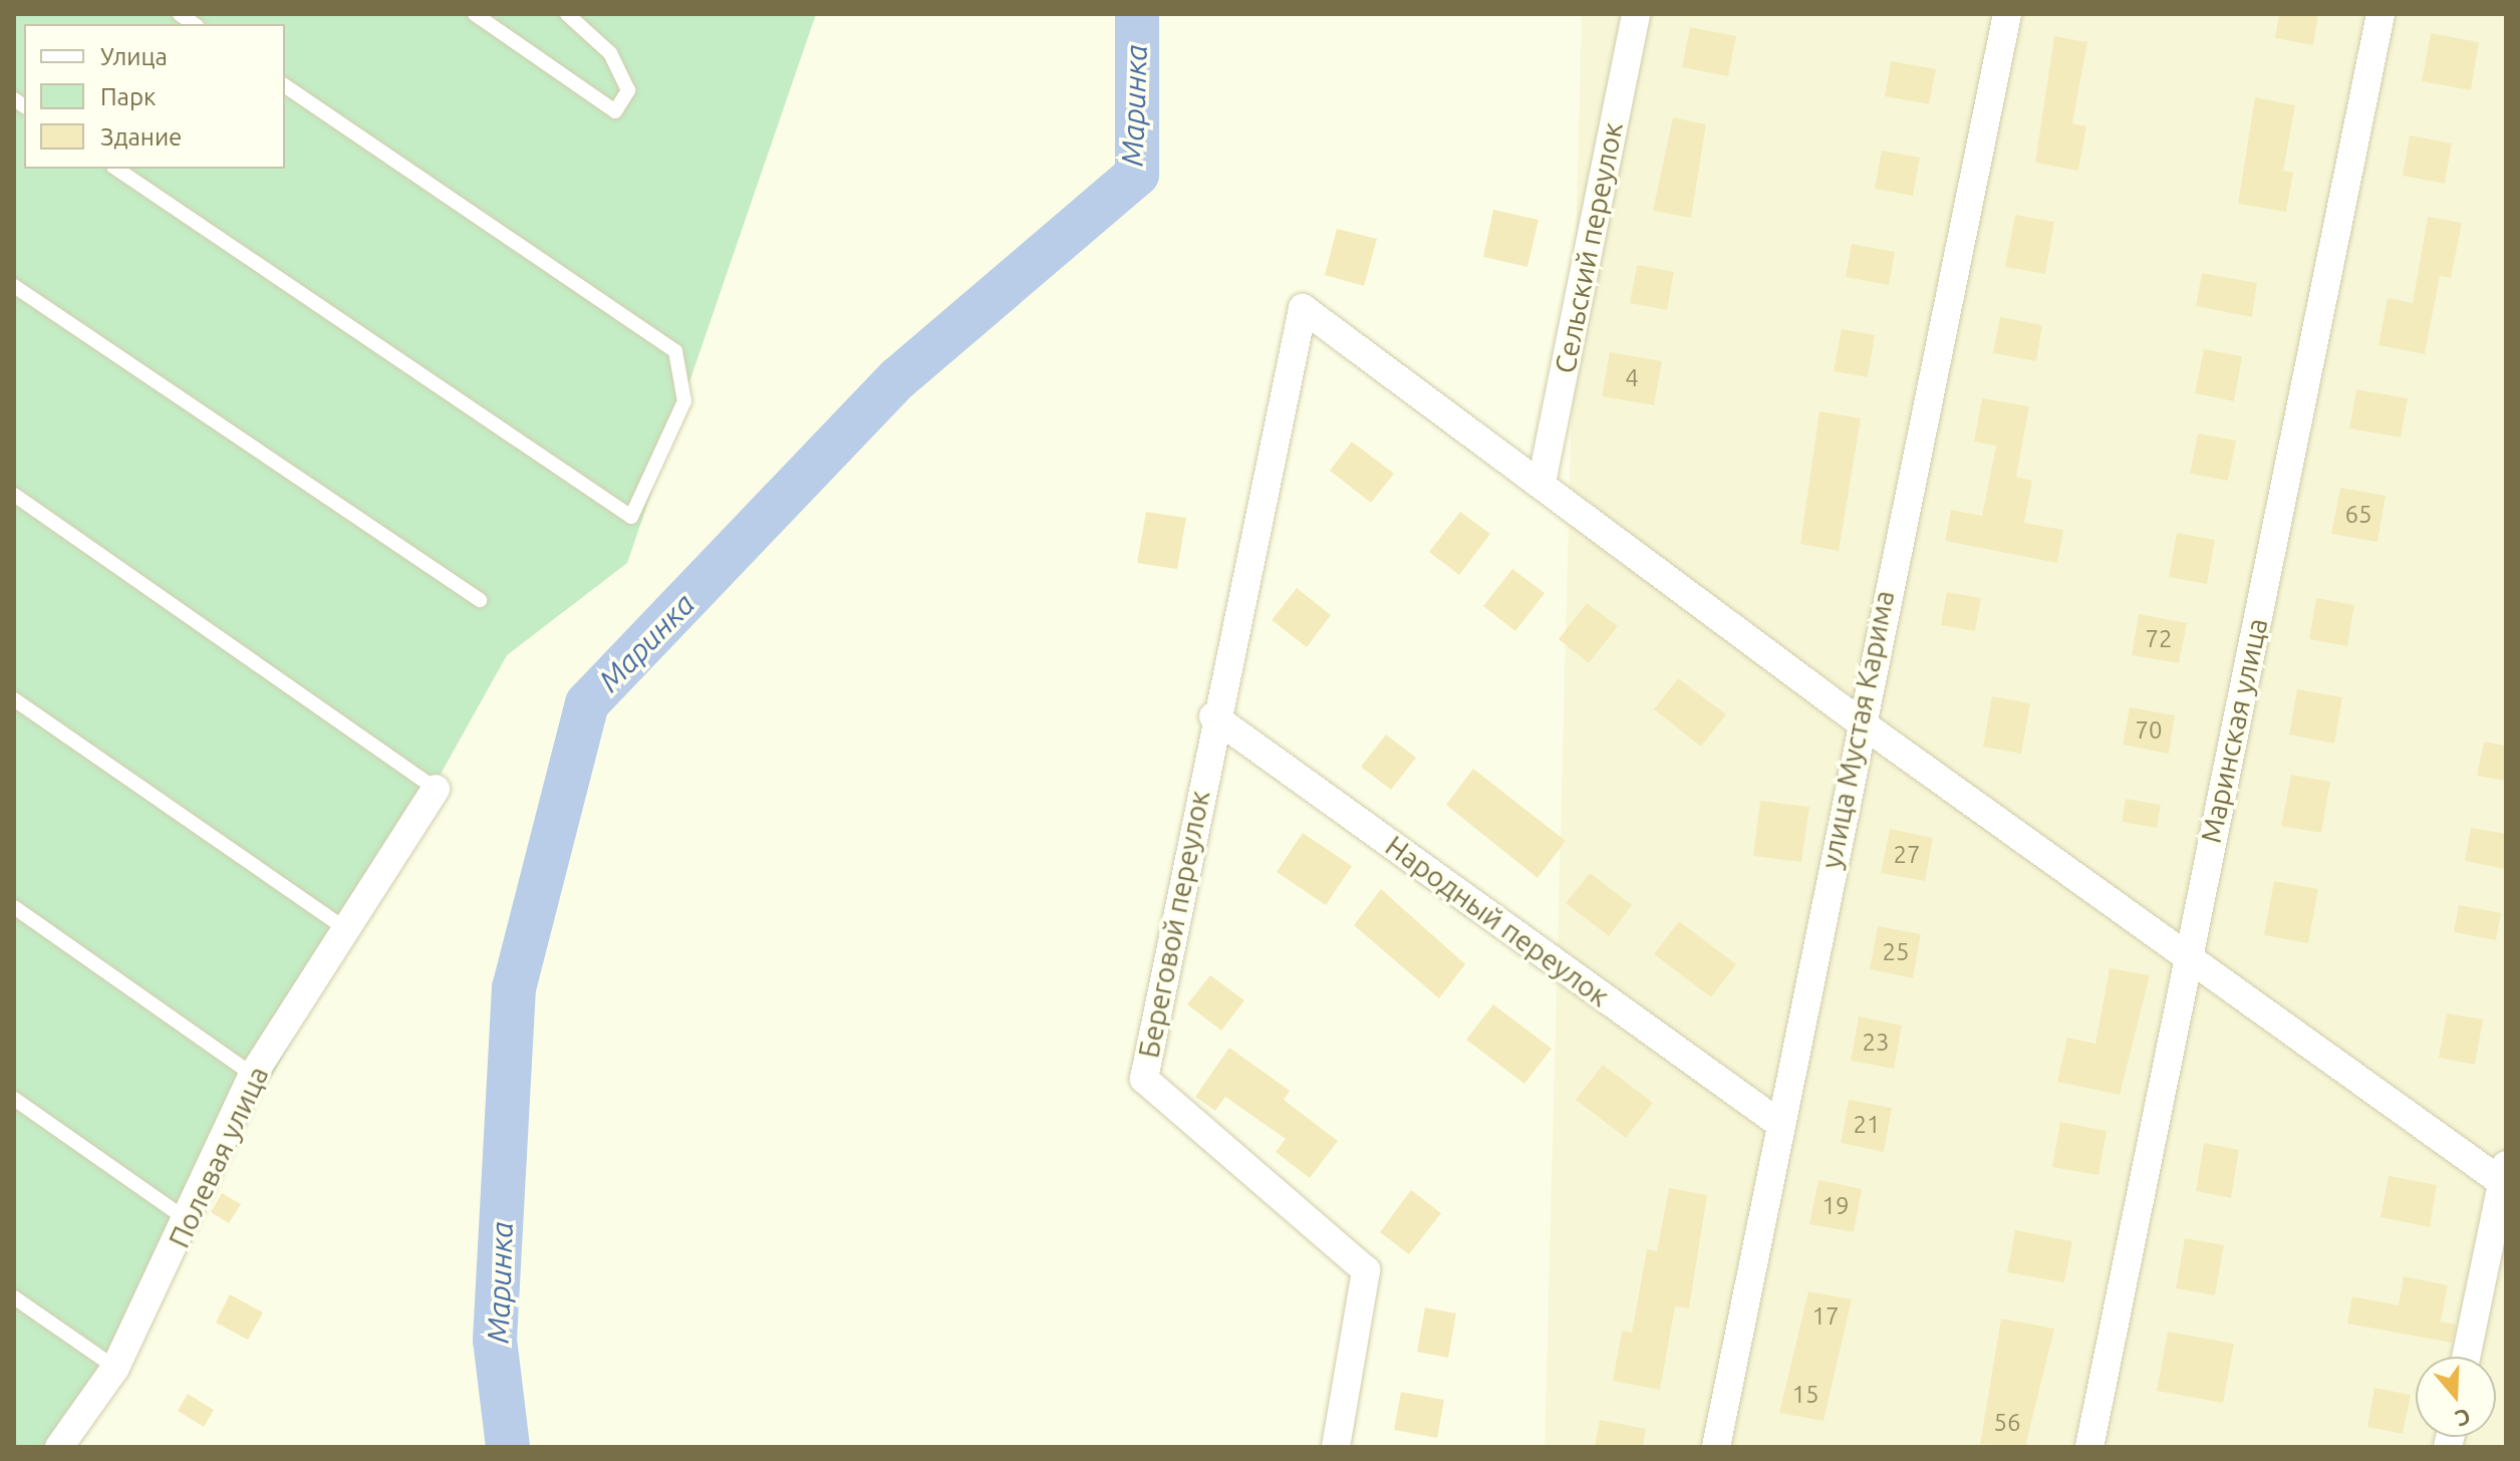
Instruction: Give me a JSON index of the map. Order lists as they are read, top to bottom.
{
  "streets": {
    "street": [
      "Сельский переулок",
      "улица Мустая Карима",
      "Маринская улица",
      "Народный переулок",
      "Береговой переулок",
      "Полевая улица"
    ]
  },
  "crossings": [
    ["Сельский переулок", "Береговой переулок"],
    ["улица Мустая Карима", "Народный переулок"],
    ["Народный переулок", "Береговой переулок"]
  ],
  "water": ["Маринка"],
  "house_numbers": [
    "4",
    "65",
    "72",
    "70",
    "27",
    "25",
    "23",
    "21",
    "19",
    "17",
    "15",
    "56"
  ],
  "legend": ["Улица", "Парк", "Здание"],
  "north": "bottom"
}
